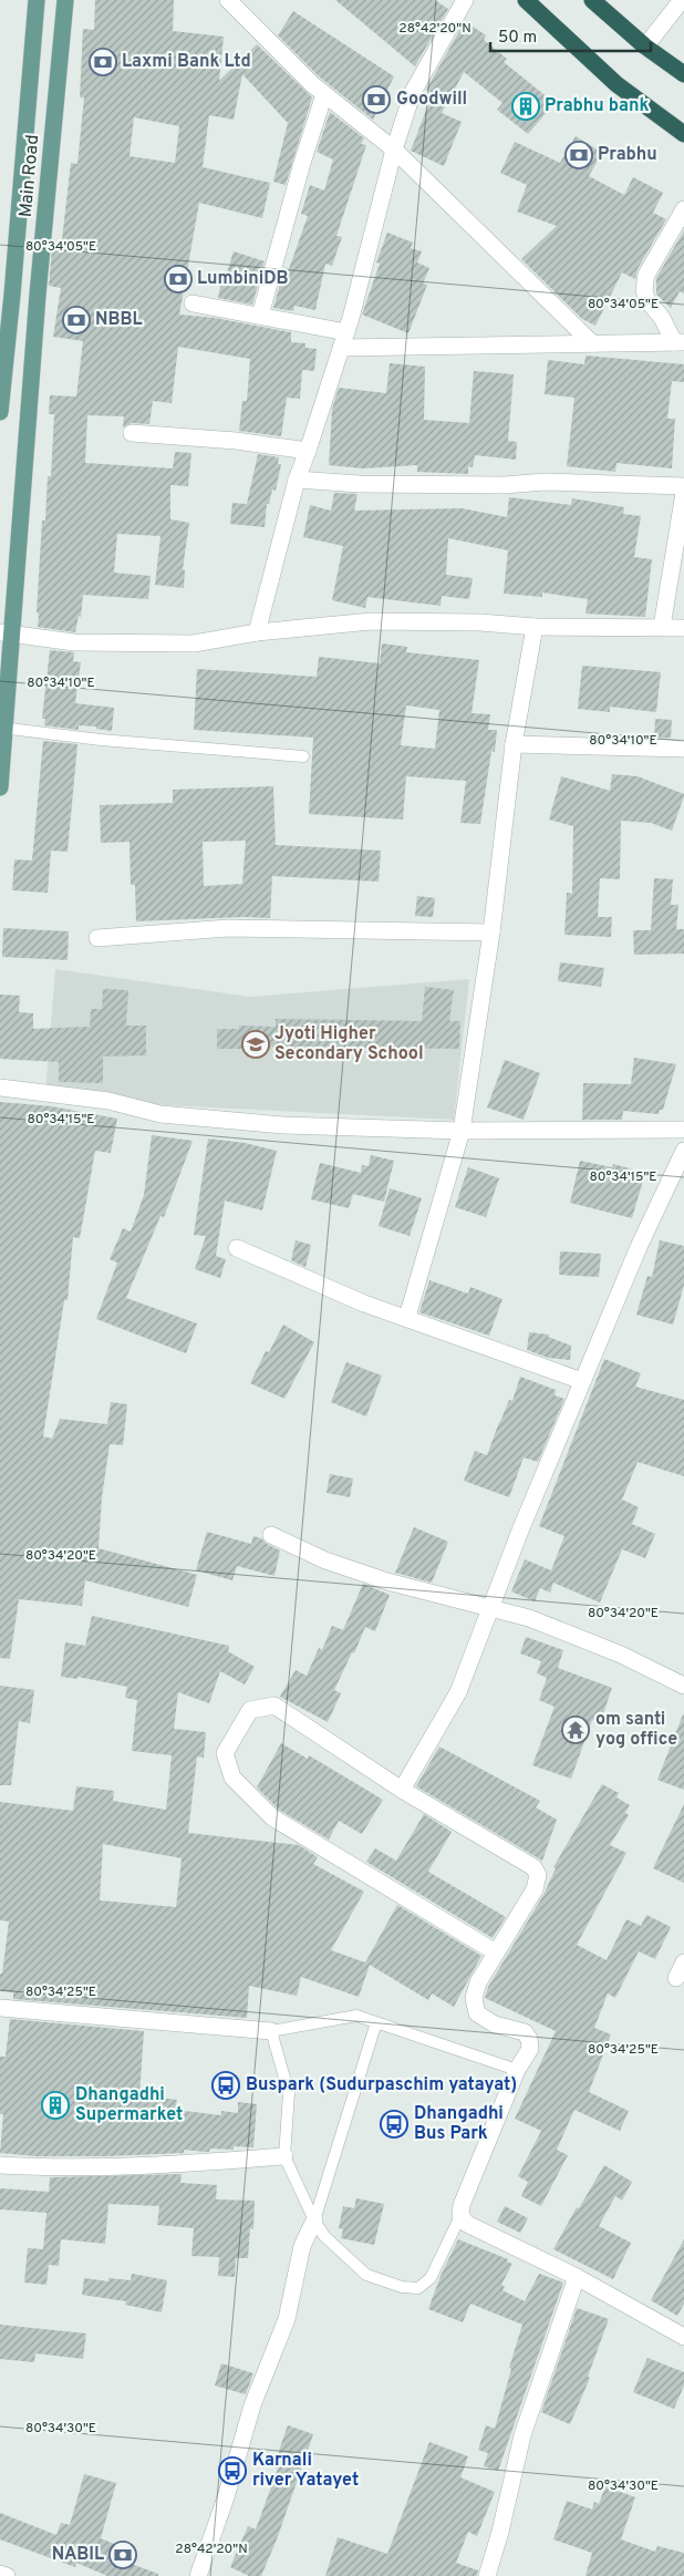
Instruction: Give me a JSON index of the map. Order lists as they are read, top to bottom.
{
  "streets": {
    "main road": ["Main Road"]
  },
  "places": {
    "bank": [
      "Laxmi Bank Ltd",
      "Goodwill",
      "Prabhu",
      "LumbiniDB",
      "NBBL",
      "NABIL"
    ],
    "building": ["Prabhu bank", "Dhangadhi Supermarket"],
    "school or university": ["Jyoti Higher Secondary School"],
    "temple": ["om santi yog office"],
    "bus stop": ["Buspark (Sudurpaschim yatayat)", "Dhangadhi Bus Park", "Karnali river Yatayet"]
  },
  "scale_bar": "50 m",
  "coordinates": [
    "28°42'20\"N",
    "80°34'05\"E",
    "80°34'10\"E",
    "80°34'15\"E",
    "80°34'20\"E",
    "80°34'25\"E",
    "80°34'30\"E"
  ]
}
